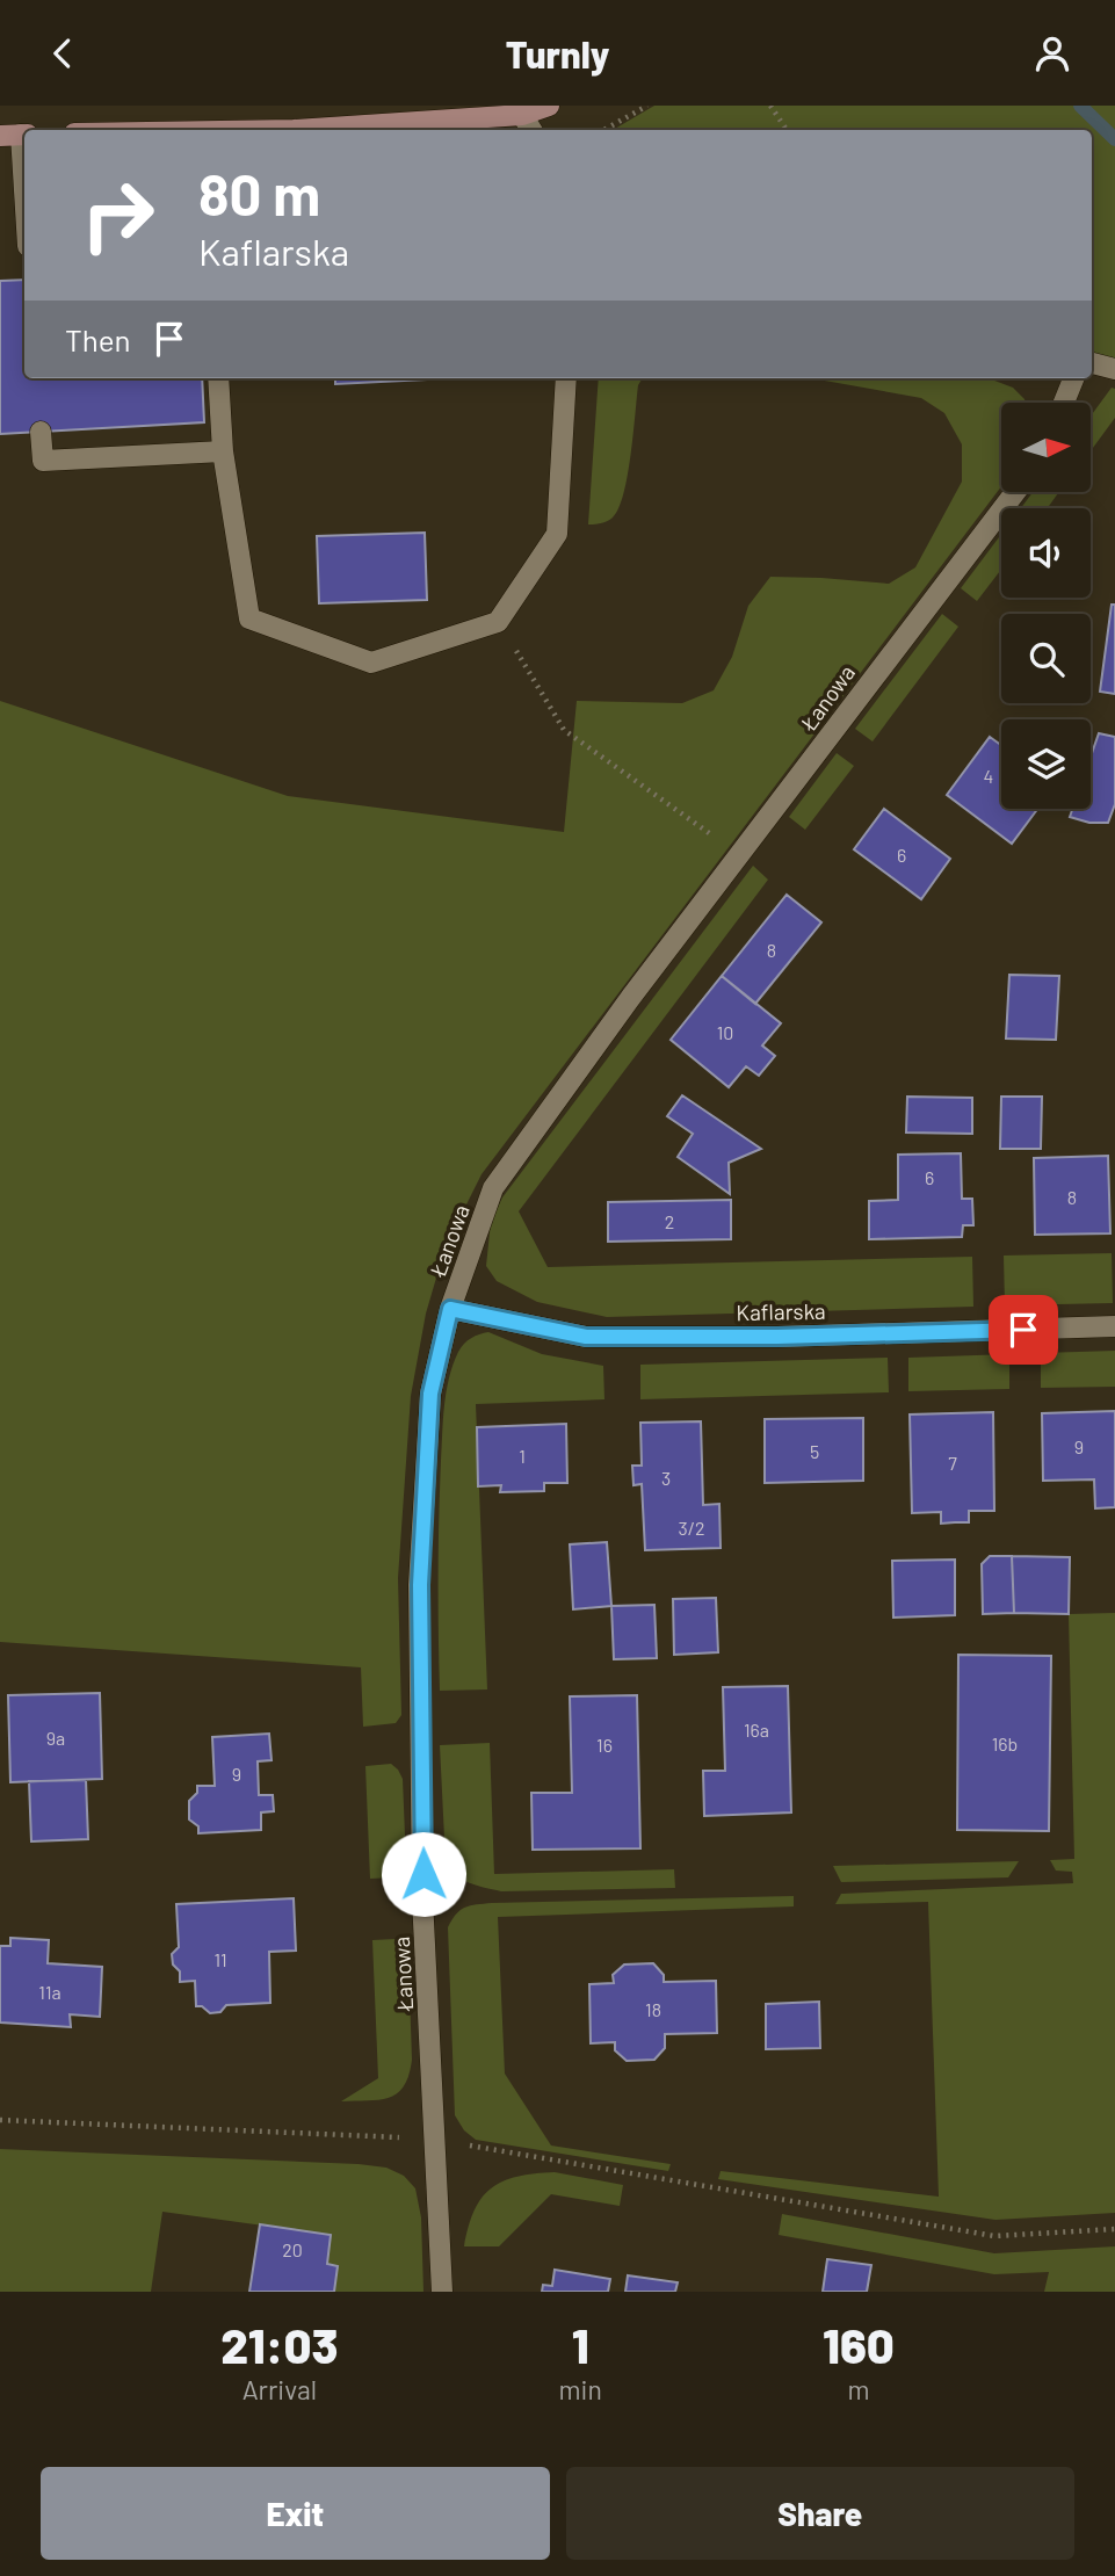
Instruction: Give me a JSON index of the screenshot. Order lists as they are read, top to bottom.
{
  "streets": {
    "street": ["Łanowa", "Kaflarska"]
  },
  "crossings": [
    ["Łanowa", "Kaflarska"]
  ],
  "house_numbers": [
    "4",
    "6",
    "8",
    "10",
    "6",
    "8",
    "2",
    "9",
    "5",
    "1",
    "7",
    "3",
    "3/2",
    "16a",
    "9a",
    "16b",
    "16",
    "9",
    "11",
    "11a",
    "18",
    "20"
  ],
  "north": "right",
  "page": {
    "header": "Turnly",
    "turn": ["80 m", "Kaflarska"],
    "then": "Then",
    "eta": [
      "21:03",
      "Arrival",
      "1",
      "min",
      "160",
      "m"
    ],
    "buttons": ["Exit", "Share"]
  }
}
